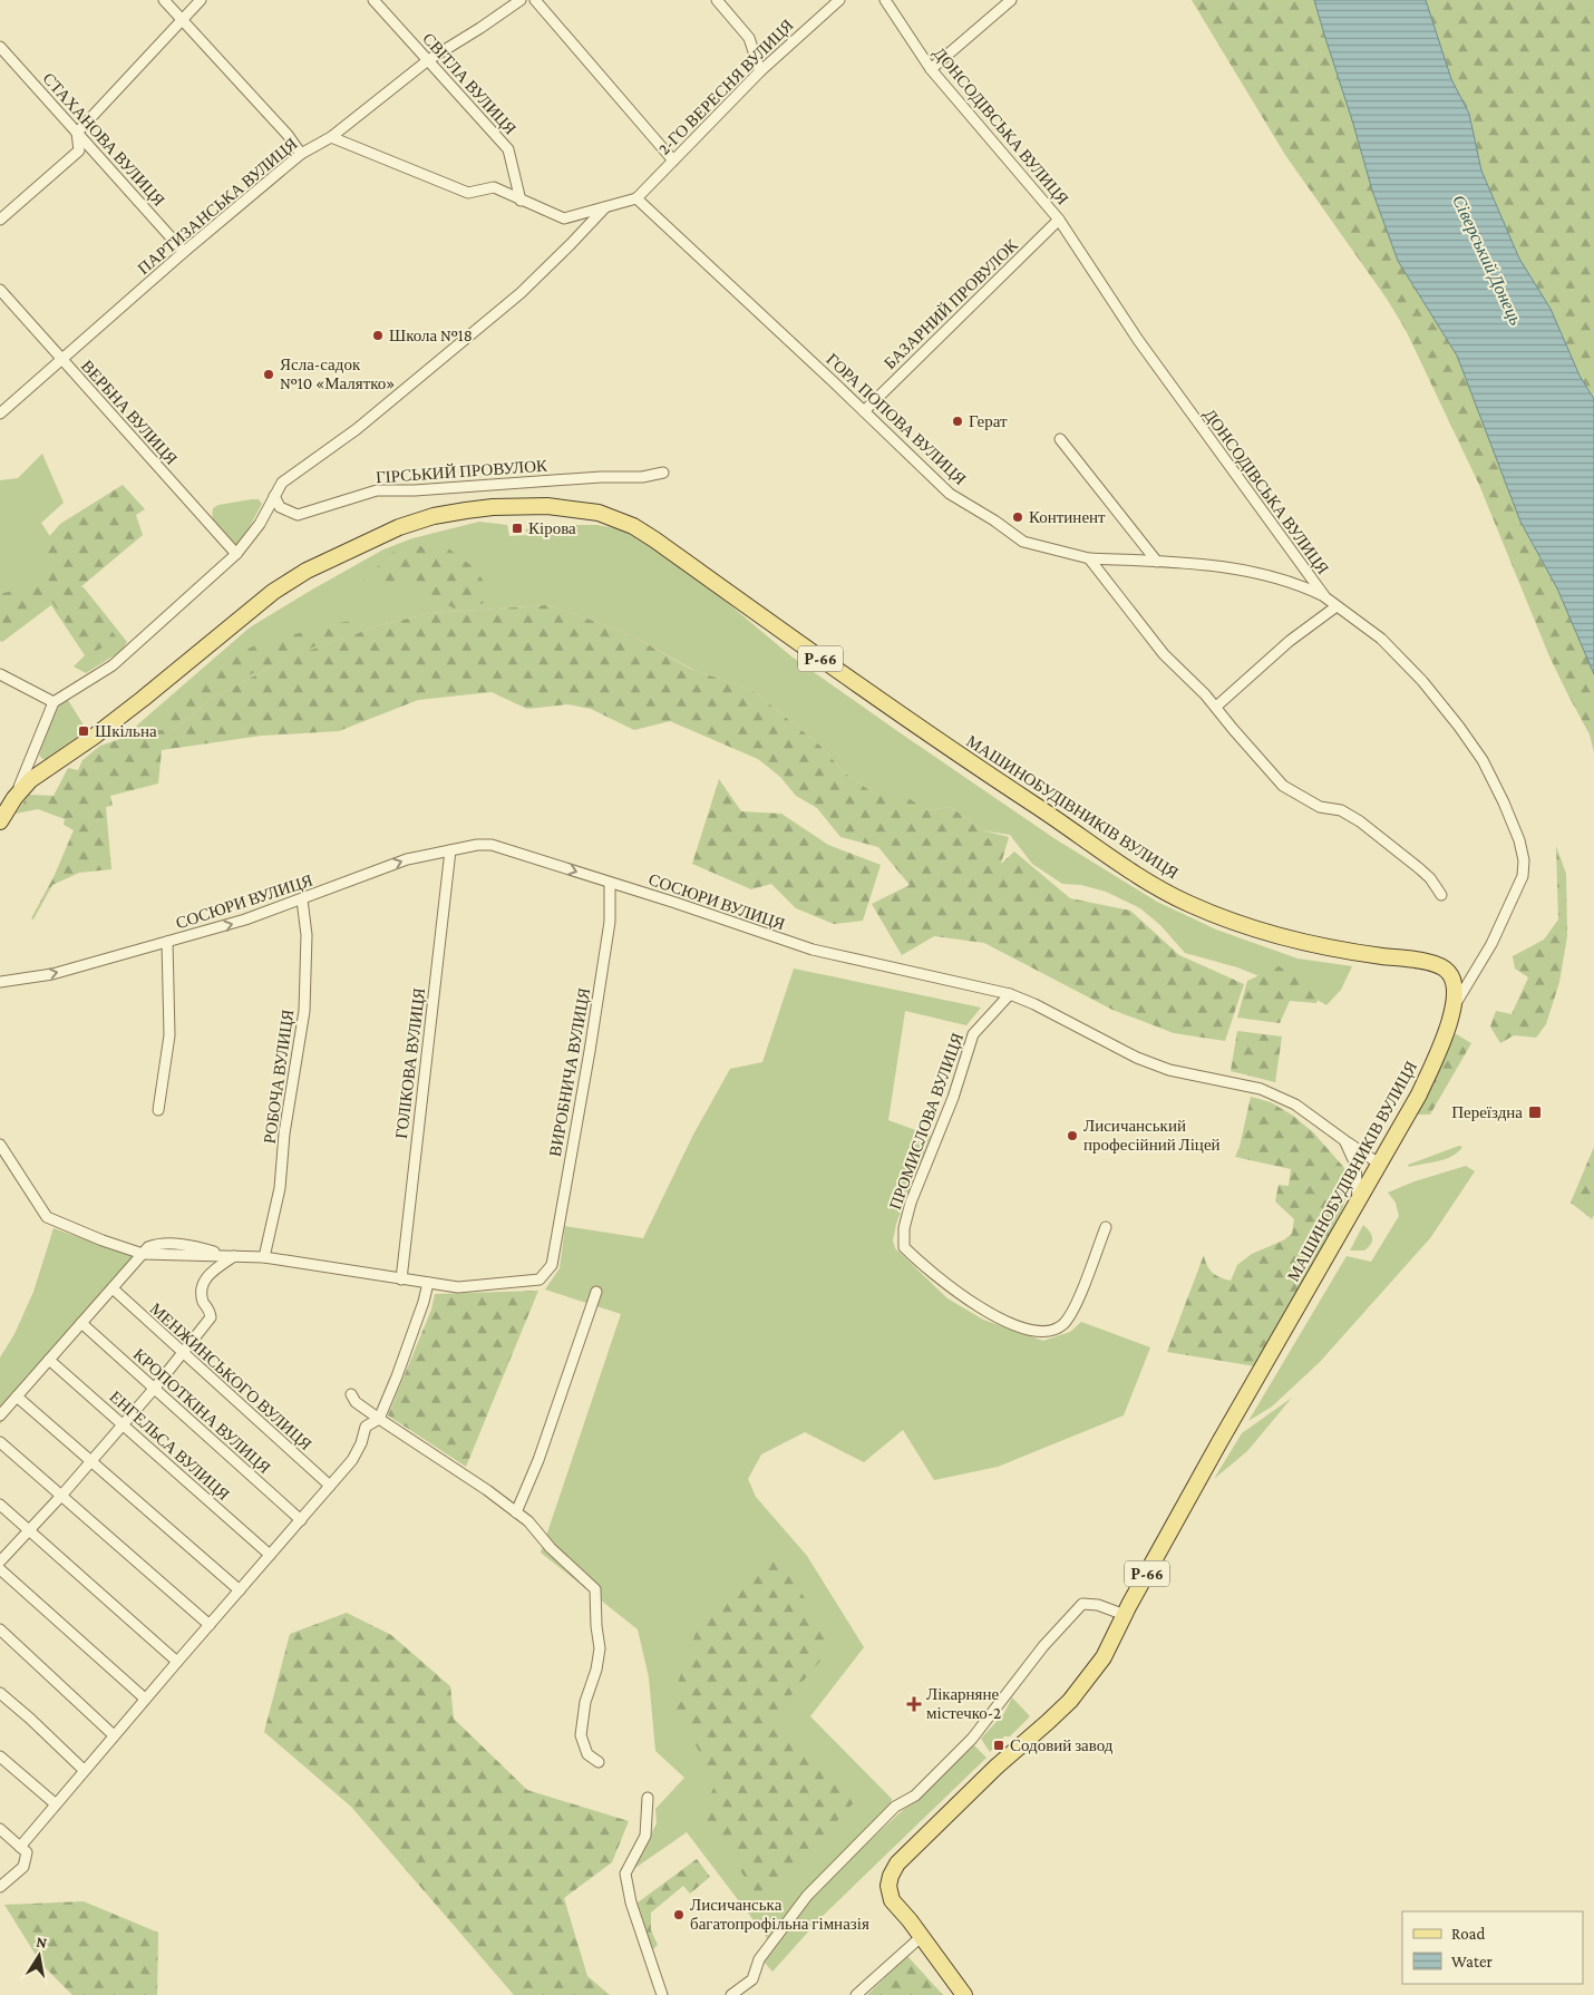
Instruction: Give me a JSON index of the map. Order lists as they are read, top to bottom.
{
  "streets": {
    "main road": ["Р-66", "МАШИНОБУДІВНИКІВ ВУЛИЦЯ"],
    "street": [
      "СВІТЛА ВУЛИЦЯ",
      "2-ГО ВЕРЕСНЯ ВУЛИЦЯ",
      "ДОНСОДІВСЬКА ВУЛИЦЯ",
      "СТАХАНОВА ВУЛИЦЯ",
      "ПАРТИЗАНСЬКА ВУЛИЦЯ",
      "БАЗАРНИЙ ПРОВУЛОК",
      "ВЕРБНА ВУЛИЦЯ",
      "ГОРА ПОПОВА ВУЛИЦЯ",
      "ГІРСЬКИЙ ПРОВУЛОК",
      "СОСЮРИ ВУЛИЦЯ",
      "ГОЛІКОВА ВУЛИЦЯ",
      "ВИРОБНИЧА ВУЛИЦЯ",
      "РОБОЧА ВУЛИЦЯ",
      "ПРОМИСЛОВА ВУЛИЦЯ",
      "МЕНЖИНСЬКОГО ВУЛИЦЯ",
      "КРОПОТКІНА ВУЛИЦЯ",
      "ЕНГЕЛЬСА ВУЛИЦЯ"
    ]
  },
  "crossings": [
    ["СВІТЛА ВУЛИЦЯ", "ПАРТИЗАНСЬКА ВУЛИЦЯ"],
    ["2-ГО ВЕРЕСНЯ ВУЛИЦЯ", "ГОРА ПОПОВА ВУЛИЦЯ"],
    ["ДОНСОДІВСЬКА ВУЛИЦЯ", "БАЗАРНИЙ ПРОВУЛОК"],
    ["ДОНСОДІВСЬКА ВУЛИЦЯ", "ГОРА ПОПОВА ВУЛИЦЯ"],
    ["ДОНСОДІВСЬКА ВУЛИЦЯ", "МАШИНОБУДІВНИКІВ ВУЛИЦЯ"],
    ["СТАХАНОВА ВУЛИЦЯ", "ПАРТИЗАНСЬКА ВУЛИЦЯ"],
    ["ПАРТИЗАНСЬКА ВУЛИЦЯ", "ВЕРБНА ВУЛИЦЯ"],
    ["БАЗАРНИЙ ПРОВУЛОК", "ГОРА ПОПОВА ВУЛИЦЯ"],
    ["Р-66", "МАШИНОБУДІВНИКІВ ВУЛИЦЯ"],
    ["МАШИНОБУДІВНИКІВ ВУЛИЦЯ", "СОСЮРИ ВУЛИЦЯ"],
    ["СОСЮРИ ВУЛИЦЯ", "ГОЛІКОВА ВУЛИЦЯ"],
    ["СОСЮРИ ВУЛИЦЯ", "ВИРОБНИЧА ВУЛИЦЯ"],
    ["СОСЮРИ ВУЛИЦЯ", "РОБОЧА ВУЛИЦЯ"],
    ["СОСЮРИ ВУЛИЦЯ", "ПРОМИСЛОВА ВУЛИЦЯ"]
  ],
  "one_way": ["СОСЮРИ ВУЛИЦЯ"],
  "water": ["Сіверський Донець"],
  "places": {
    "other": [
      "Школа №18",
      "Ясла-садок №10 «Малятко»",
      "Герат",
      "Континент",
      "Лисичанський професійний Ліцей",
      "Лисичанська багатопрофільна гімназія"
    ],
    "transit": [
      "Кірова",
      "Шкільна",
      "Переїздна",
      "Содовий завод"
    ],
    "health": ["Лікарняне містечко-2"]
  },
  "legend": ["Road", "Water"],
  "north": "top"
}
